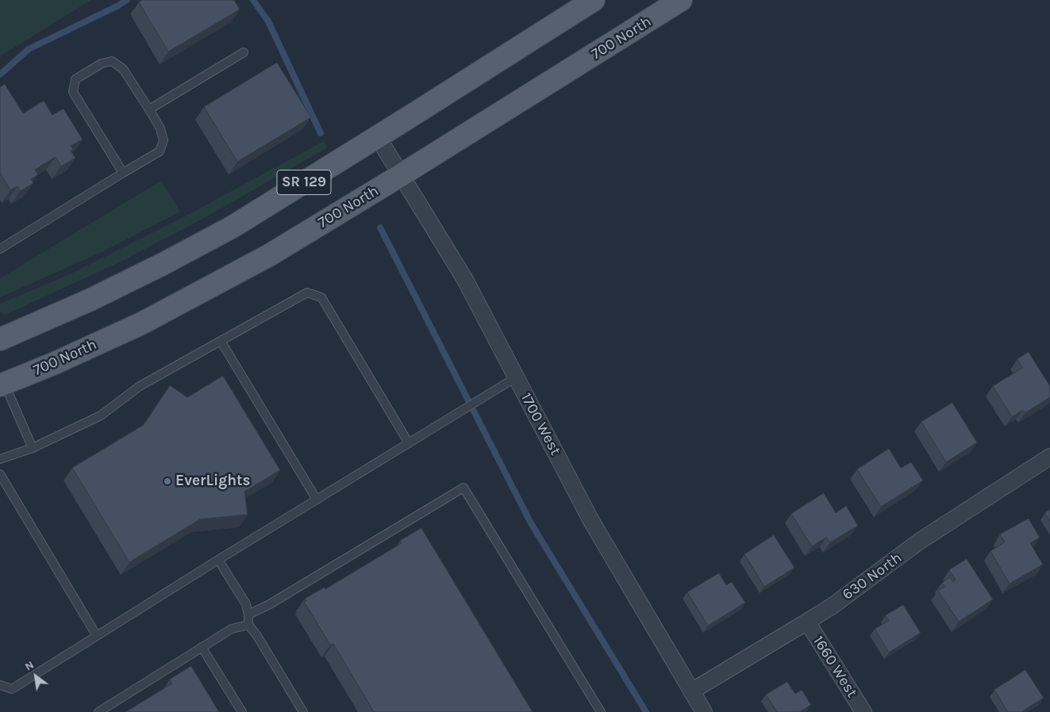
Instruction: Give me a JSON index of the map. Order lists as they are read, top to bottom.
{
  "streets": {
    "main road": ["700 North", "SR 129"],
    "street": ["1700 West", "630 North", "1660 West"]
  },
  "crossings": [
    ["700 North", "1700 West"],
    ["SR 129", "1700 West"],
    ["1700 West", "630 North"],
    ["630 North", "1660 West"]
  ],
  "places": ["EverLights"],
  "north": "top left"
}
